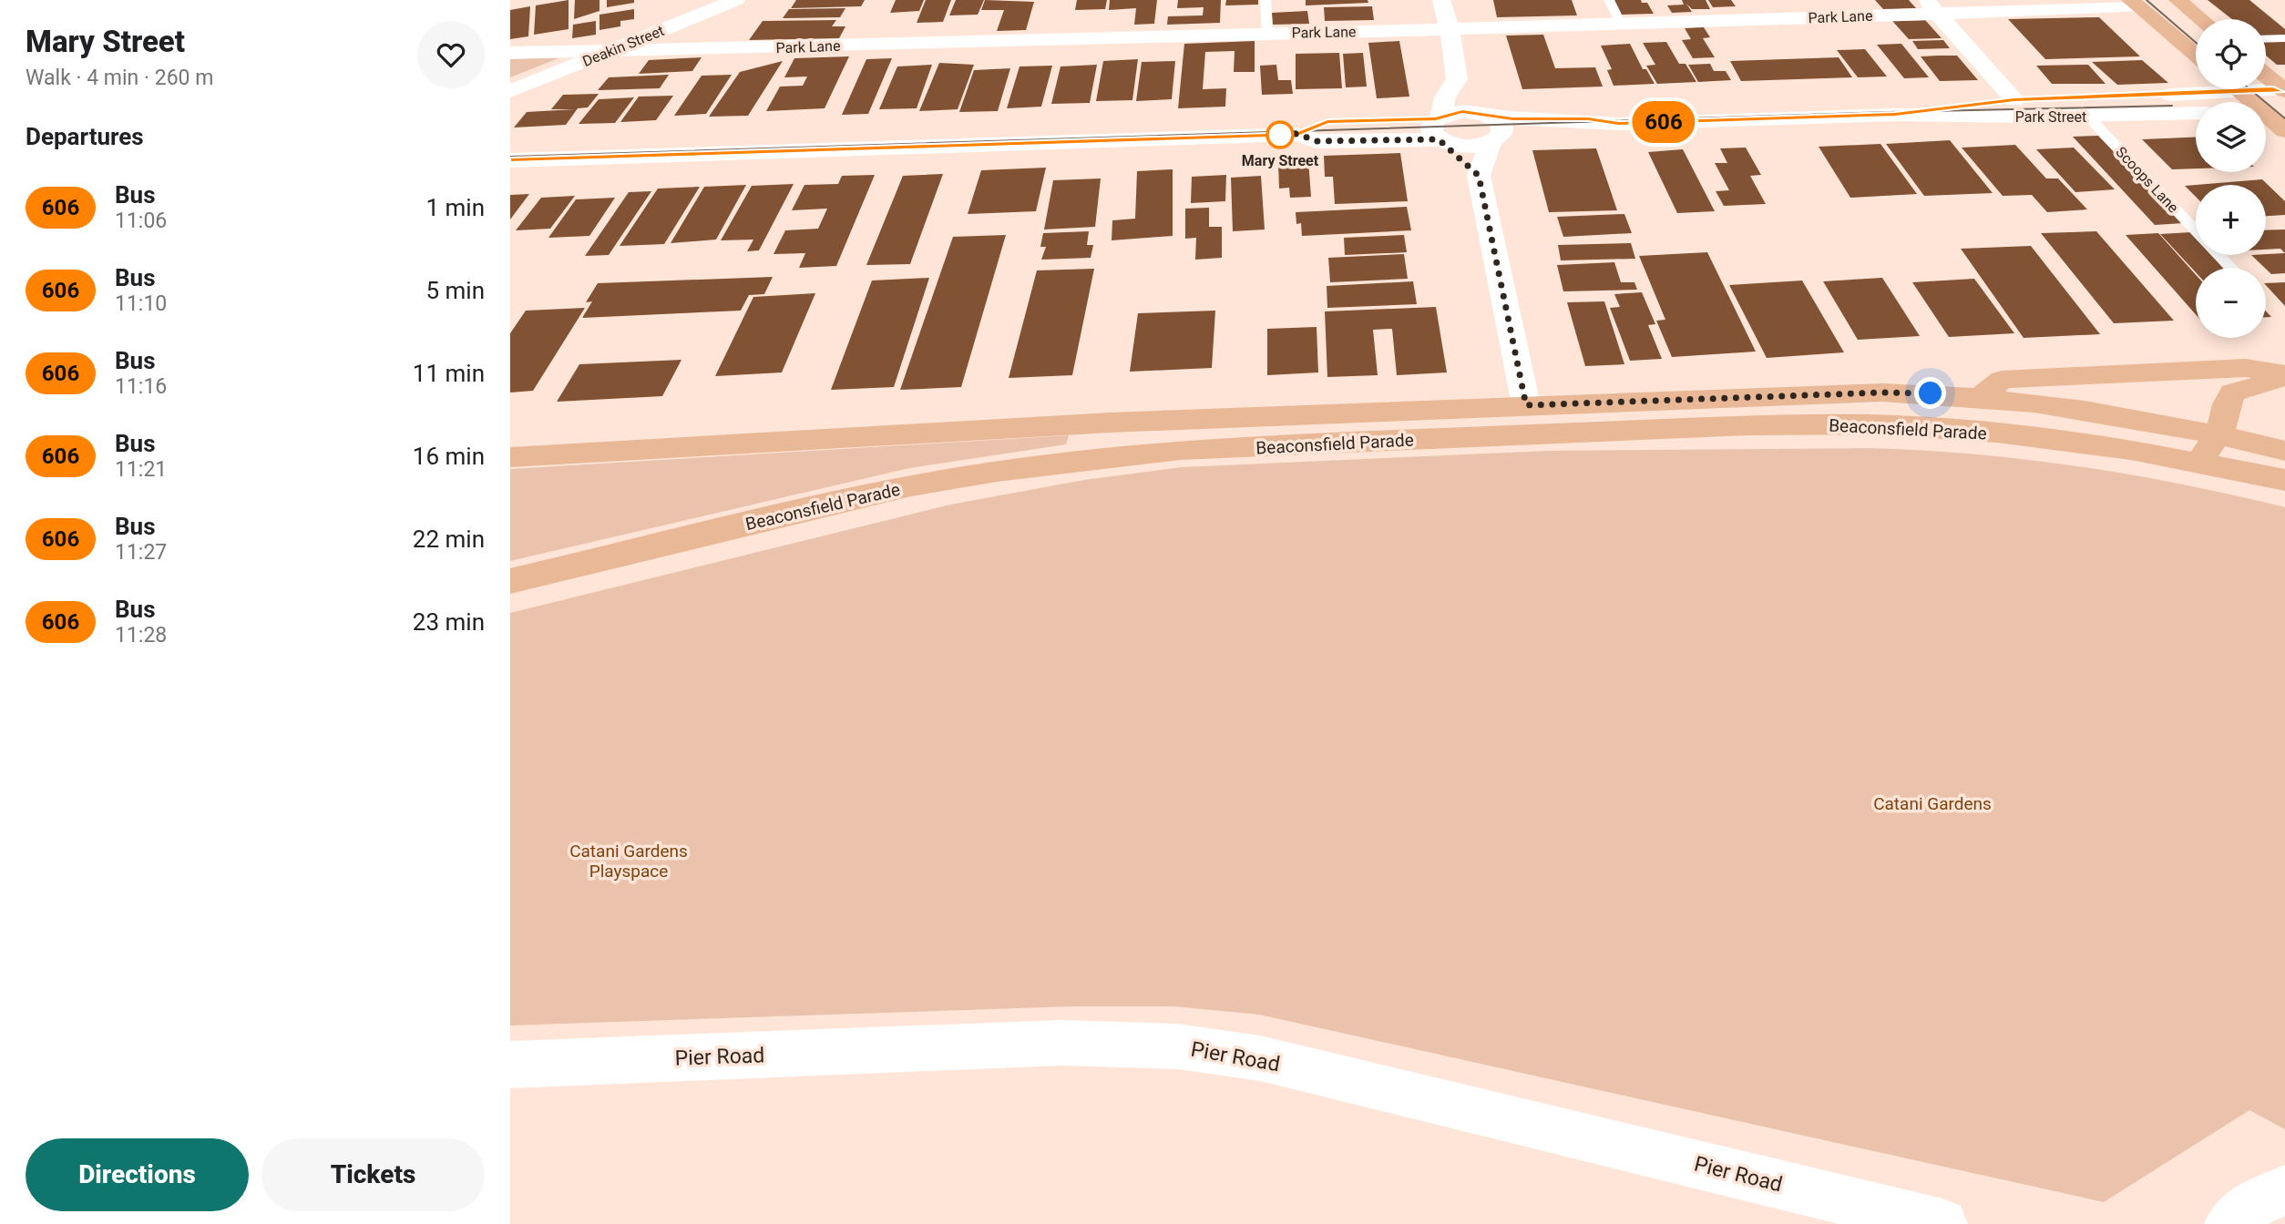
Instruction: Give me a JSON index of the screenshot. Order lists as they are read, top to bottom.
{
  "streets": {
    "main road": ["Beaconsfield Parade"],
    "street": [
      "Park Lane",
      "Deakin Street",
      "Park Street",
      "Pier Road"
    ],
    "lane": ["Scoops Lane"]
  },
  "crossings": [
    ["Park Lane", "Deakin Street"],
    ["Park Street", "Scoops Lane"]
  ],
  "parks": ["Catani Gardens", "Catani Gardens Playspace"],
  "places": ["Mary Street"],
  "lines": ["bus line 606"],
  "page": {
    "heading": [
      ["Mary Street", "Walk · 4 min · 260 m"],
      "Departures"
    ],
    "on_map": "606",
    "map_buttons": ["+", "−"],
    "list": [
      {
        "mark": "606",
        "name": "Bus",
        "note": "11:06",
        "value": "1 min"
      },
      {
        "mark": "606",
        "name": "Bus",
        "note": "11:10",
        "value": "5 min"
      },
      {
        "mark": "606",
        "name": "Bus",
        "note": "11:16",
        "value": "11 min"
      },
      {
        "mark": "606",
        "name": "Bus",
        "note": "11:21",
        "value": "16 min"
      },
      {
        "mark": "606",
        "name": "Bus",
        "note": "11:27",
        "value": "22 min"
      },
      {
        "mark": "606",
        "name": "Bus",
        "note": "11:28",
        "value": "23 min"
      }
    ],
    "buttons": ["Directions", "Tickets"]
  }
}
